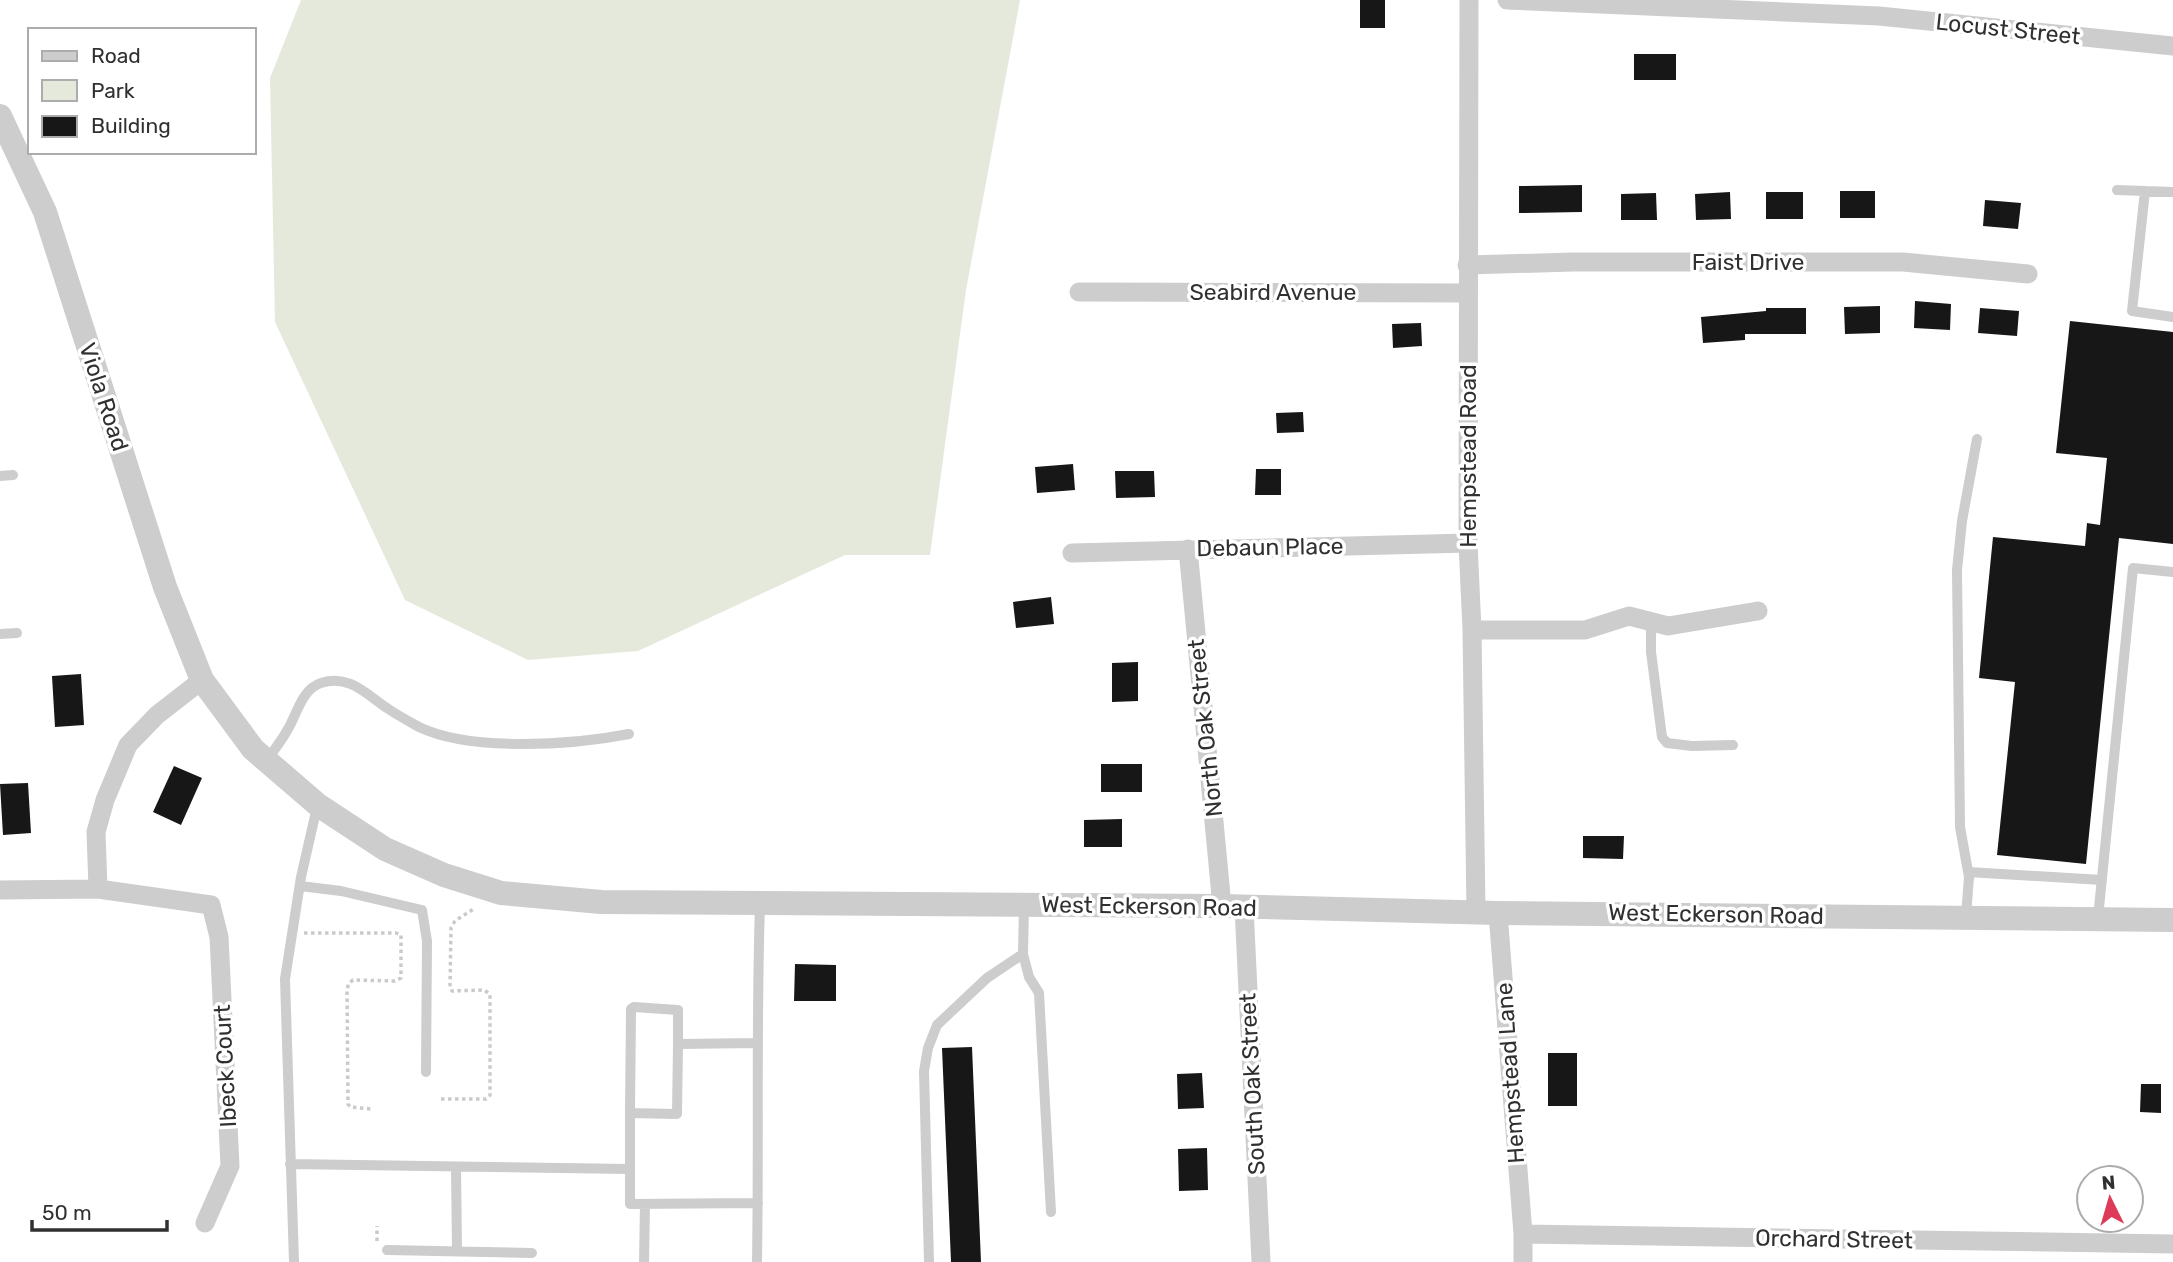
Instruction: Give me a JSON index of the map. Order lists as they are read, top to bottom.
{
  "streets": {
    "street": [
      "Locust Street",
      "Faist Drive",
      "Seabird Avenue",
      "Viola Road",
      "Hempstead Road",
      "Debaun Place",
      "North Oak Street",
      "West Eckerson Road",
      "Ibeck Court",
      "Hempstead Lane",
      "South Oak Street",
      "Orchard Street"
    ]
  },
  "crossings": [
    ["Faist Drive", "Hempstead Road"],
    ["Seabird Avenue", "Hempstead Road"],
    ["Viola Road", "West Eckerson Road"],
    ["Hempstead Road", "Debaun Place"],
    ["Hempstead Road", "West Eckerson Road"],
    ["Hempstead Road", "Hempstead Lane"],
    ["Debaun Place", "North Oak Street"],
    ["North Oak Street", "West Eckerson Road"],
    ["North Oak Street", "South Oak Street"],
    ["West Eckerson Road", "Hempstead Lane"],
    ["West Eckerson Road", "South Oak Street"],
    ["Hempstead Lane", "Orchard Street"]
  ],
  "legend": ["Road", "Park", "Building"],
  "scale_bar": "50 m",
  "north": "top"
}
